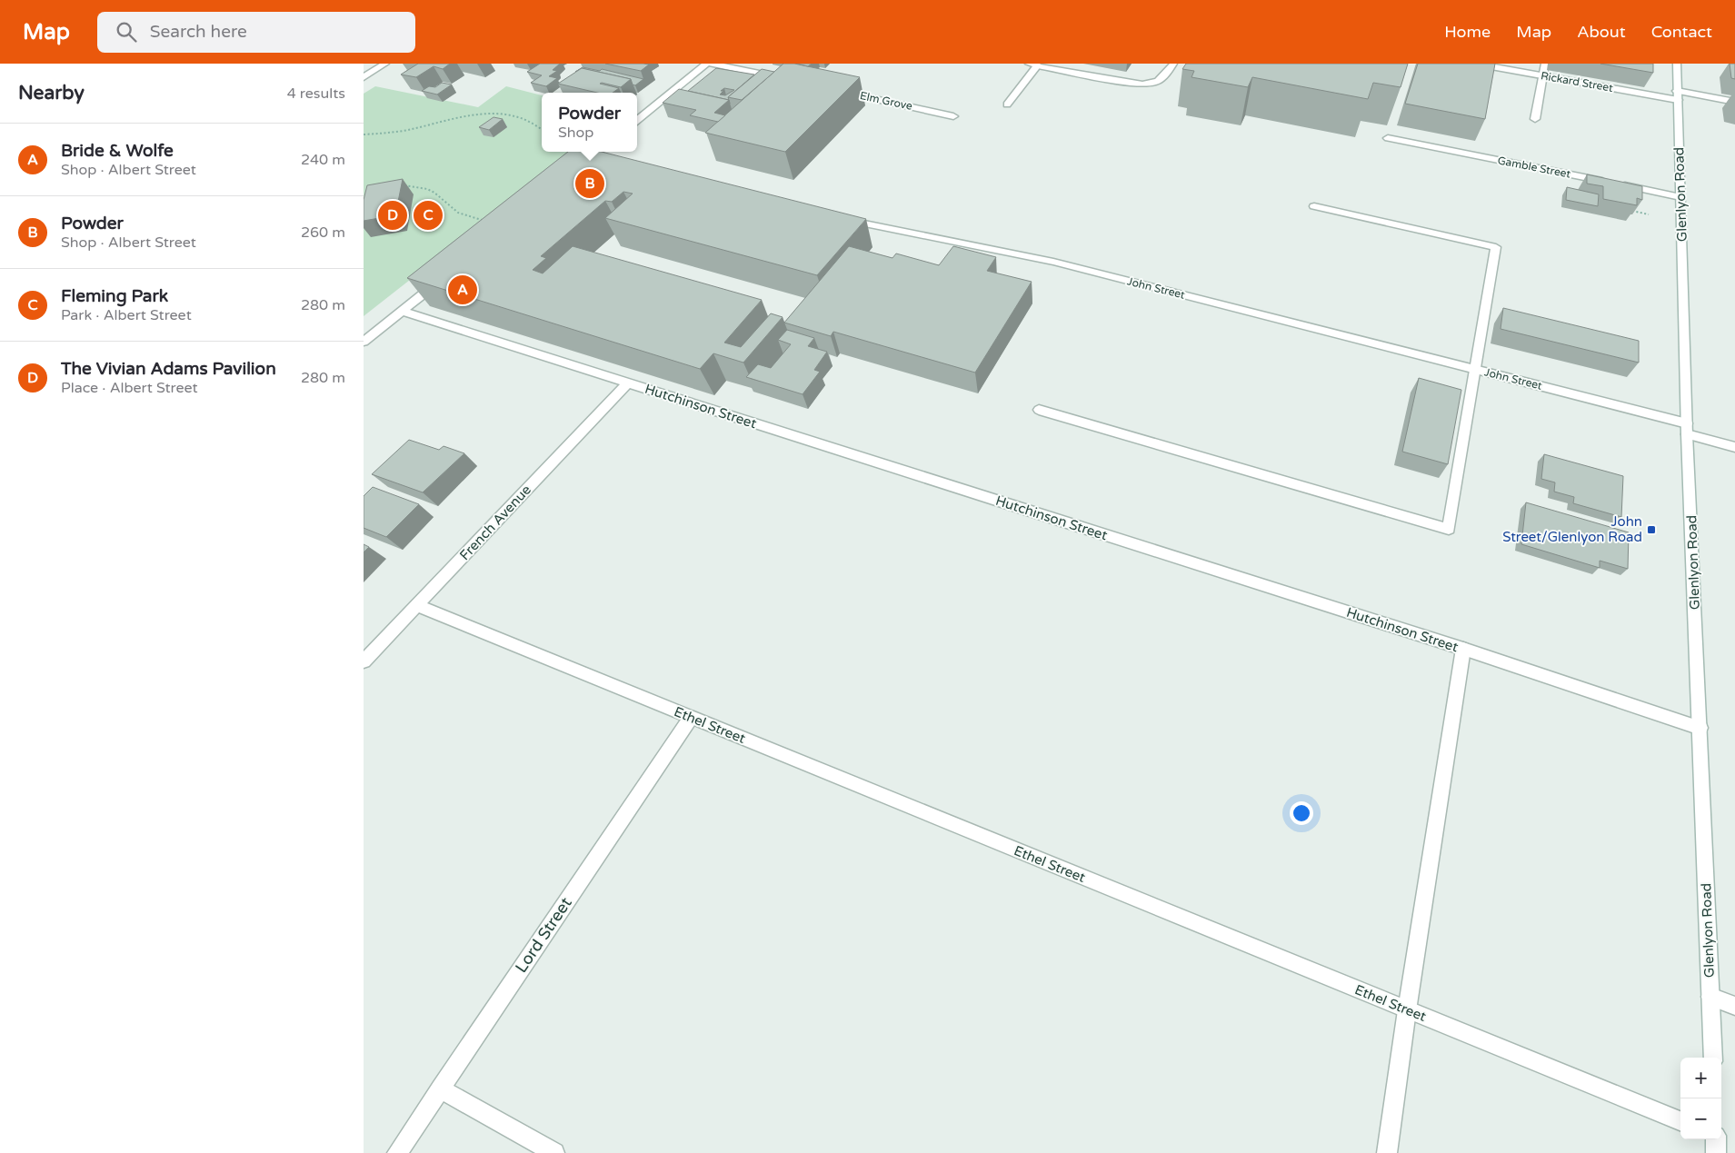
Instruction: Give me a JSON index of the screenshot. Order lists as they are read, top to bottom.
{
  "streets": {
    "street": [
      "Rickard Street",
      "Elm Grove",
      "Gamble Street",
      "Glenlyon Road",
      "John Street",
      "Hutchinson Street",
      "French Avenue",
      "Ethel Street",
      "Lord Street"
    ]
  },
  "crossings": [
    ["Rickard Street", "Glenlyon Road"],
    ["Gamble Street", "Glenlyon Road"],
    ["Glenlyon Road", "John Street"],
    ["Glenlyon Road", "Hutchinson Street"],
    ["Hutchinson Street", "French Avenue"],
    ["French Avenue", "Ethel Street"],
    ["Ethel Street", "Lord Street"]
  ],
  "places": {
    "transit": ["John Street/Glenlyon Road"]
  },
  "page": {
    "header": "Map",
    "search": "Search here",
    "nav": [
      "Home",
      "Map",
      "About",
      "Contact"
    ],
    "heading": ["Nearby", "4 results"],
    "popup": ["Powder", "Shop"],
    "list": [
      {
        "mark": "A",
        "name": "Bride & Wolfe",
        "note": "Shop · Albert Street",
        "value": "240 m"
      },
      {
        "mark": "B",
        "name": "Powder",
        "note": "Shop · Albert Street",
        "value": "260 m"
      },
      {
        "mark": "C",
        "name": "Fleming Park",
        "note": "Park · Albert Street",
        "value": "280 m"
      },
      {
        "mark": "D",
        "name": "The Vivian Adams Pavilion",
        "note": "Place · Albert Street",
        "value": "280 m"
      }
    ],
    "pins": [
      "B",
      "C",
      "D",
      "A"
    ],
    "map_buttons": ["+", "−"]
  }
}
